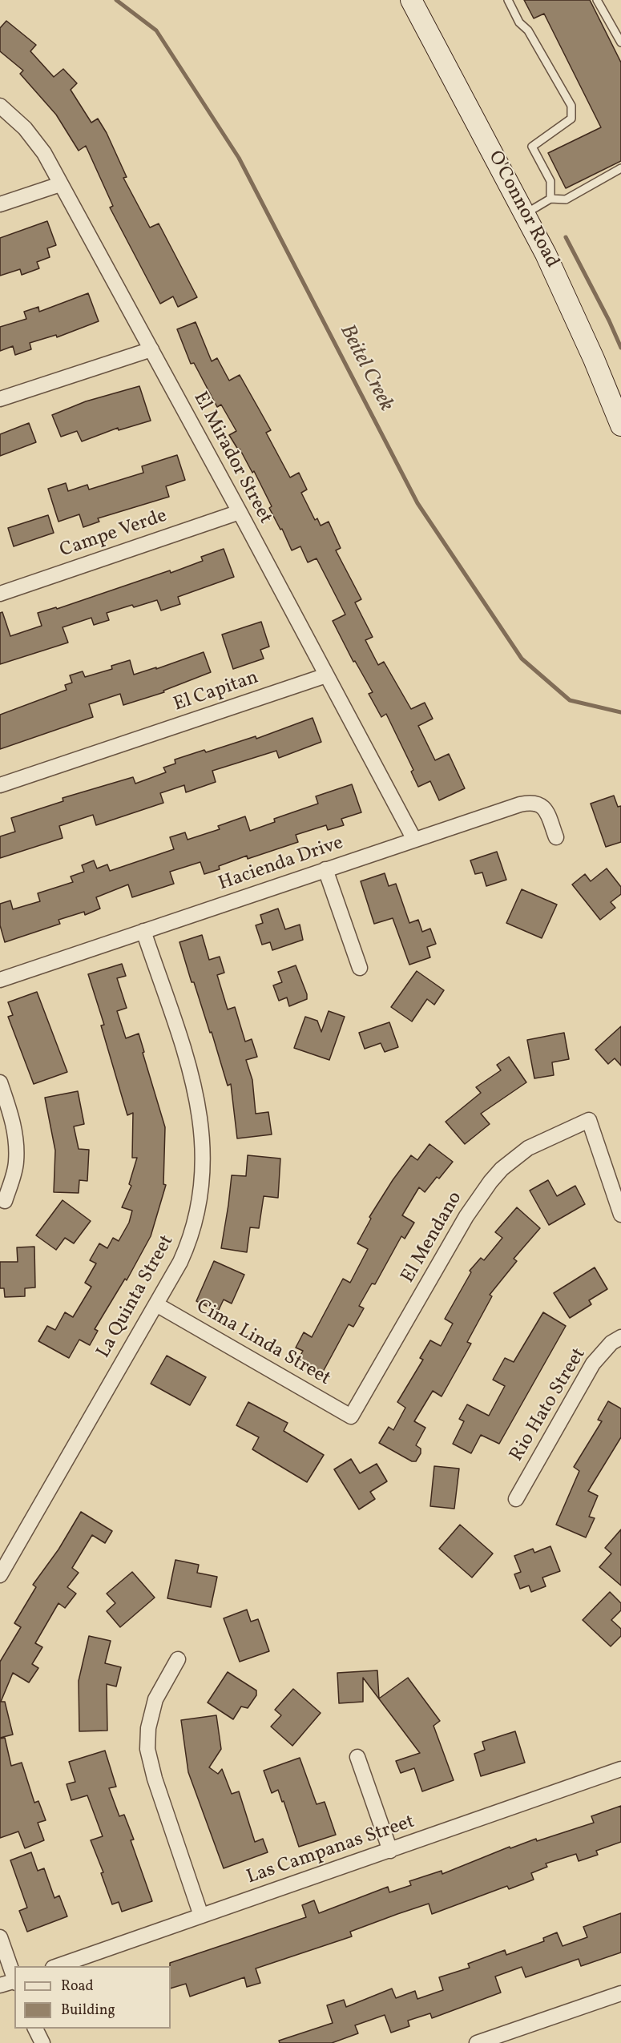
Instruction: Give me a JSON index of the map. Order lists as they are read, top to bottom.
{
  "streets": {
    "main road": ["O'Connor Road"],
    "street": [
      "El Mirador Street",
      "Campe Verde",
      "El Capitan",
      "Hacienda Drive",
      "El Mendano",
      "La Quinta Street",
      "Cima Linda Street",
      "Rio Hato Street",
      "Las Campanas Street"
    ]
  },
  "crossings": [
    ["El Mirador Street", "Campe Verde"],
    ["El Mirador Street", "El Capitan"],
    ["El Mirador Street", "Hacienda Drive"],
    ["Hacienda Drive", "La Quinta Street"],
    ["El Mendano", "Cima Linda Street"],
    ["La Quinta Street", "Cima Linda Street"]
  ],
  "water": ["Beitel Creek"],
  "legend": ["Road", "Building"]
}
